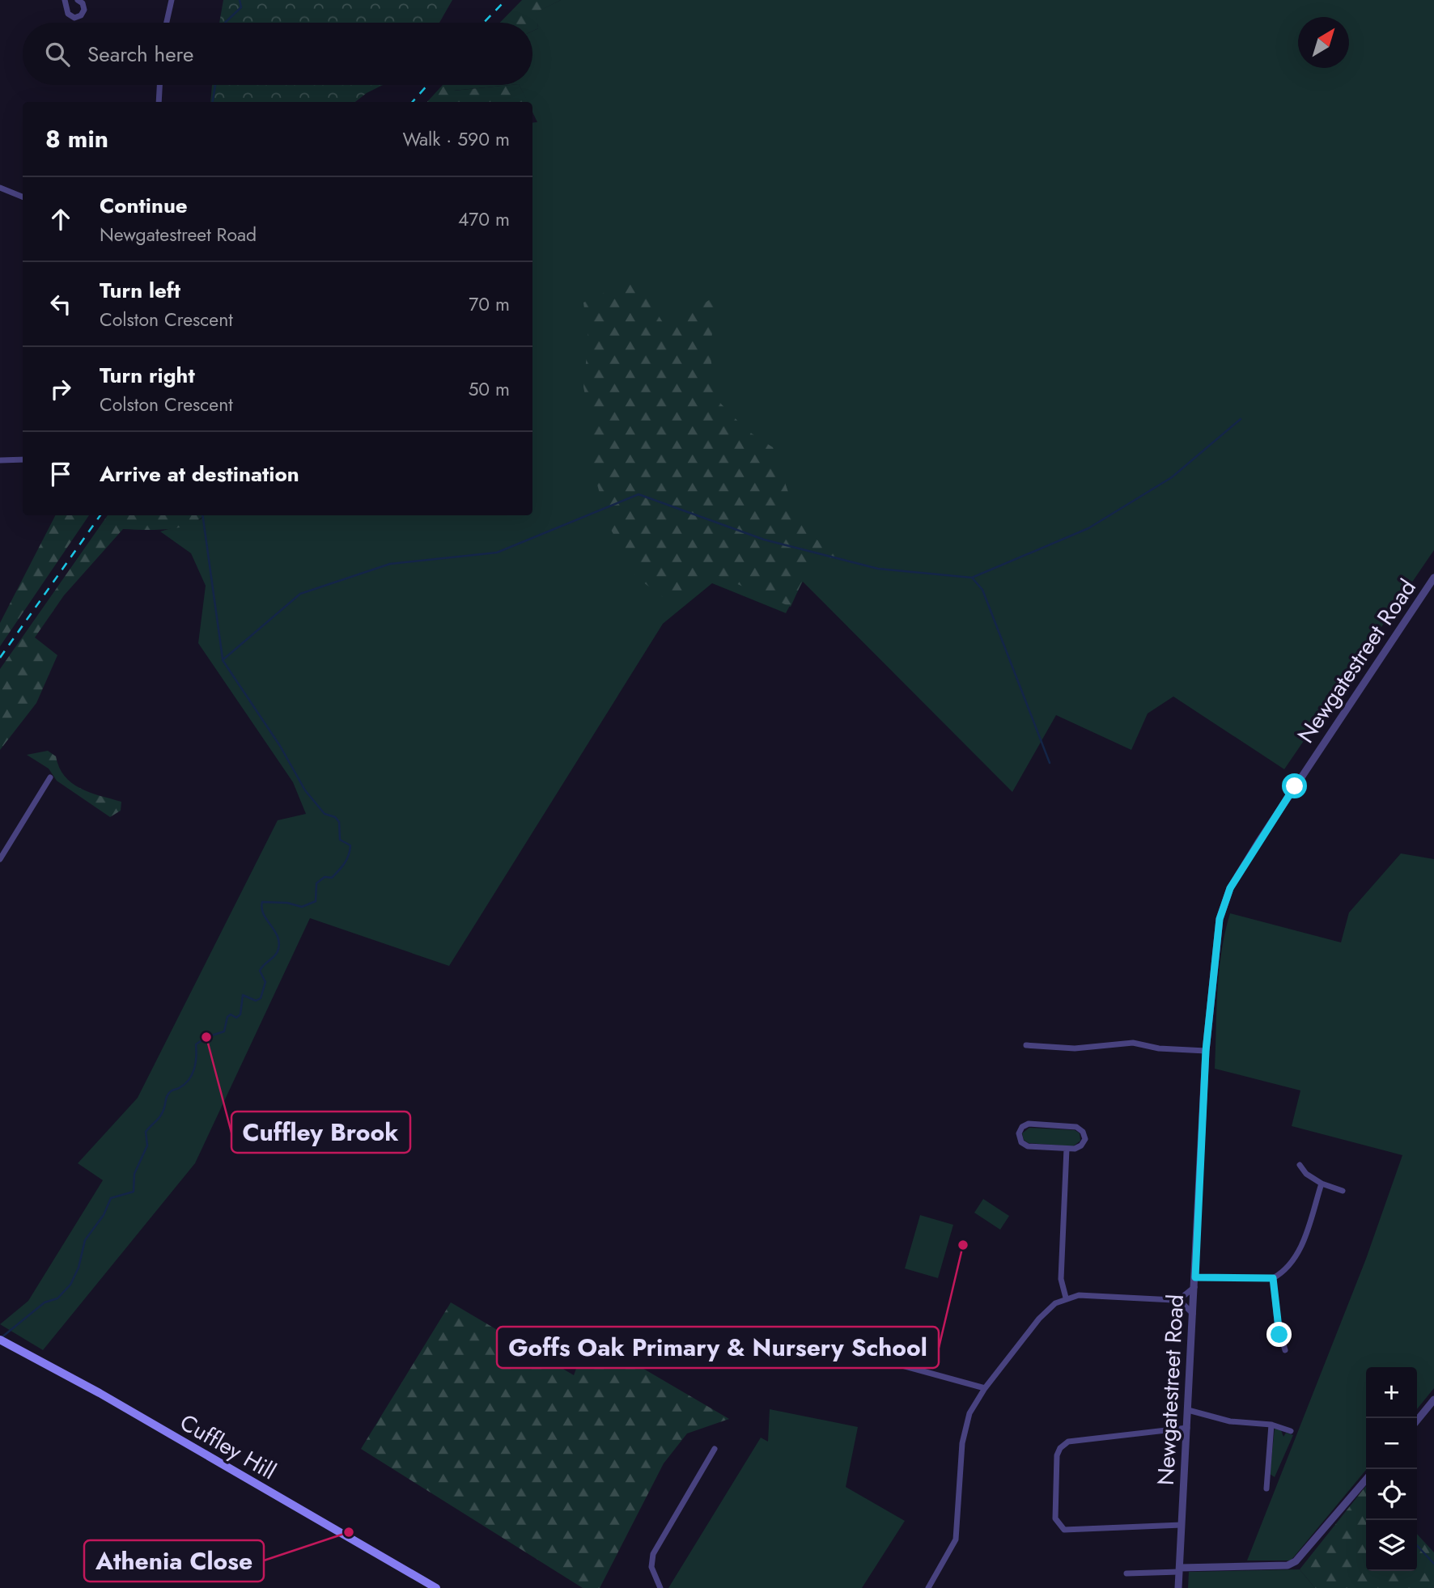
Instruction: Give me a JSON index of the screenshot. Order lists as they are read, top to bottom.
{
  "streets": {
    "main road": ["Cuffley Hill"],
    "street": ["Newgatestreet Road"]
  },
  "places": ["Cuffley Brook", "Goffs Oak Primary & Nursery School", "Athenia Close"],
  "north": "top right",
  "page": {
    "search": "Search here",
    "heading": ["8 min", "Walk · 590 m"],
    "list": [
      ["Continue", "Newgatestreet Road", "470 m"],
      ["Turn left", "Colston Crescent", "70 m"],
      ["Turn right", "Colston Crescent", "50 m"],
      "Arrive at destination"
    ],
    "map_buttons": ["+", "−"]
  }
}
